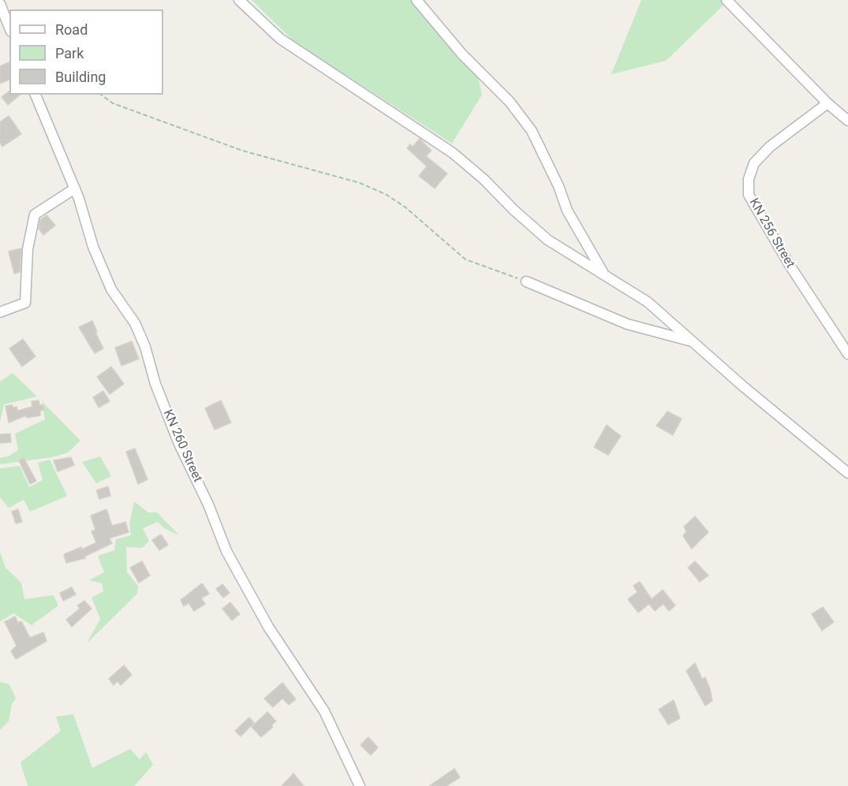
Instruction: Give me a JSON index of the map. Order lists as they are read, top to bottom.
{
  "streets": {
    "street": ["KN 256 Street", "KN 260 Street"]
  },
  "legend": ["Road", "Park", "Building"]
}
